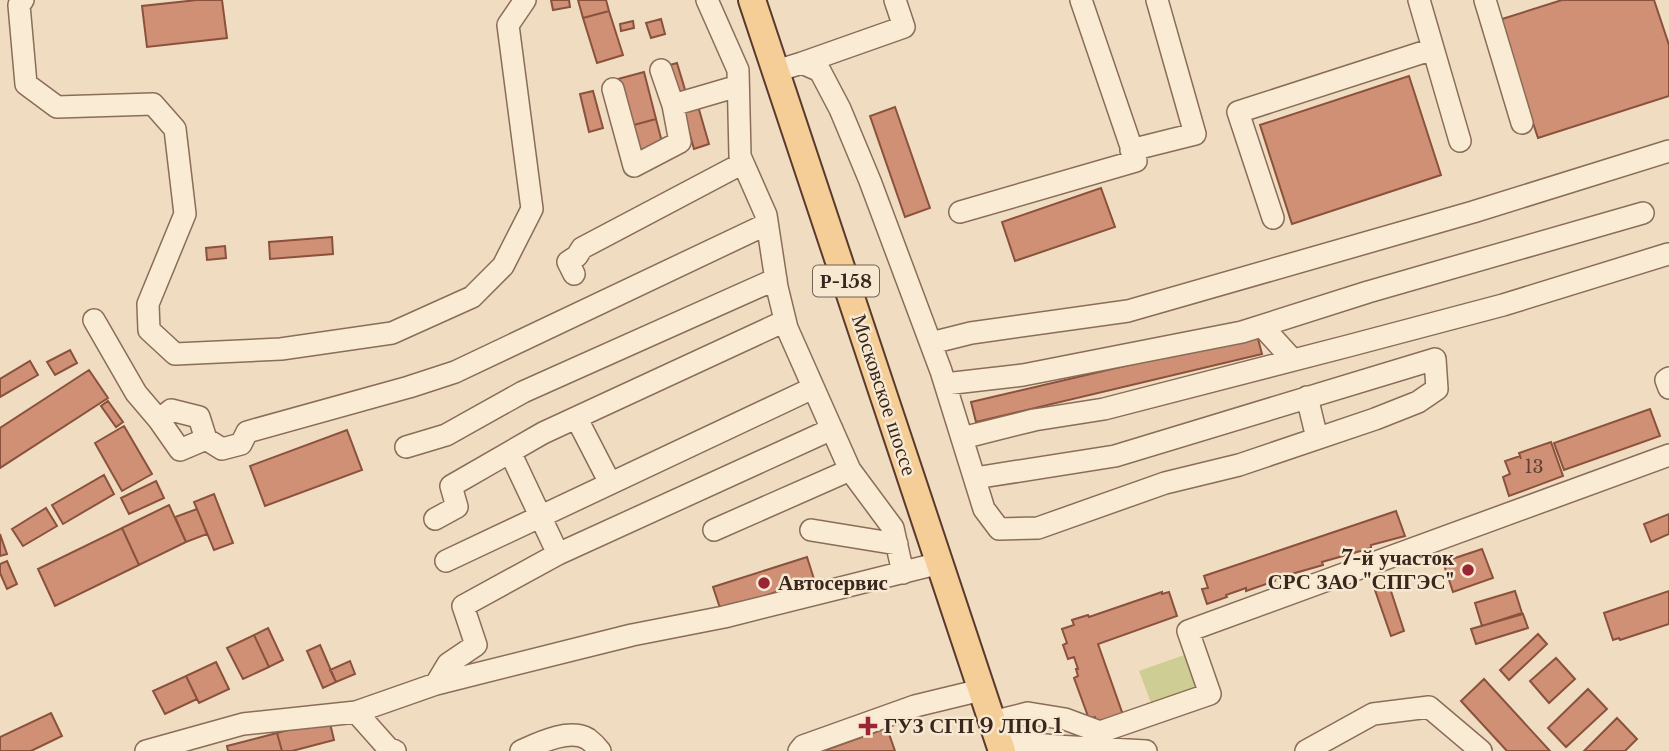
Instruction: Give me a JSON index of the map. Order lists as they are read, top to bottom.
{
  "streets": {
    "main road": ["Р-158", "Московское шоссе"]
  },
  "places": {
    "other": ["7-й участок СРС ЗАО \"СПГЭС\"", "Автосервис"],
    "health": ["ГУЗ СГП 9 ЛПО 1"]
  },
  "house_numbers": ["13"]
}
